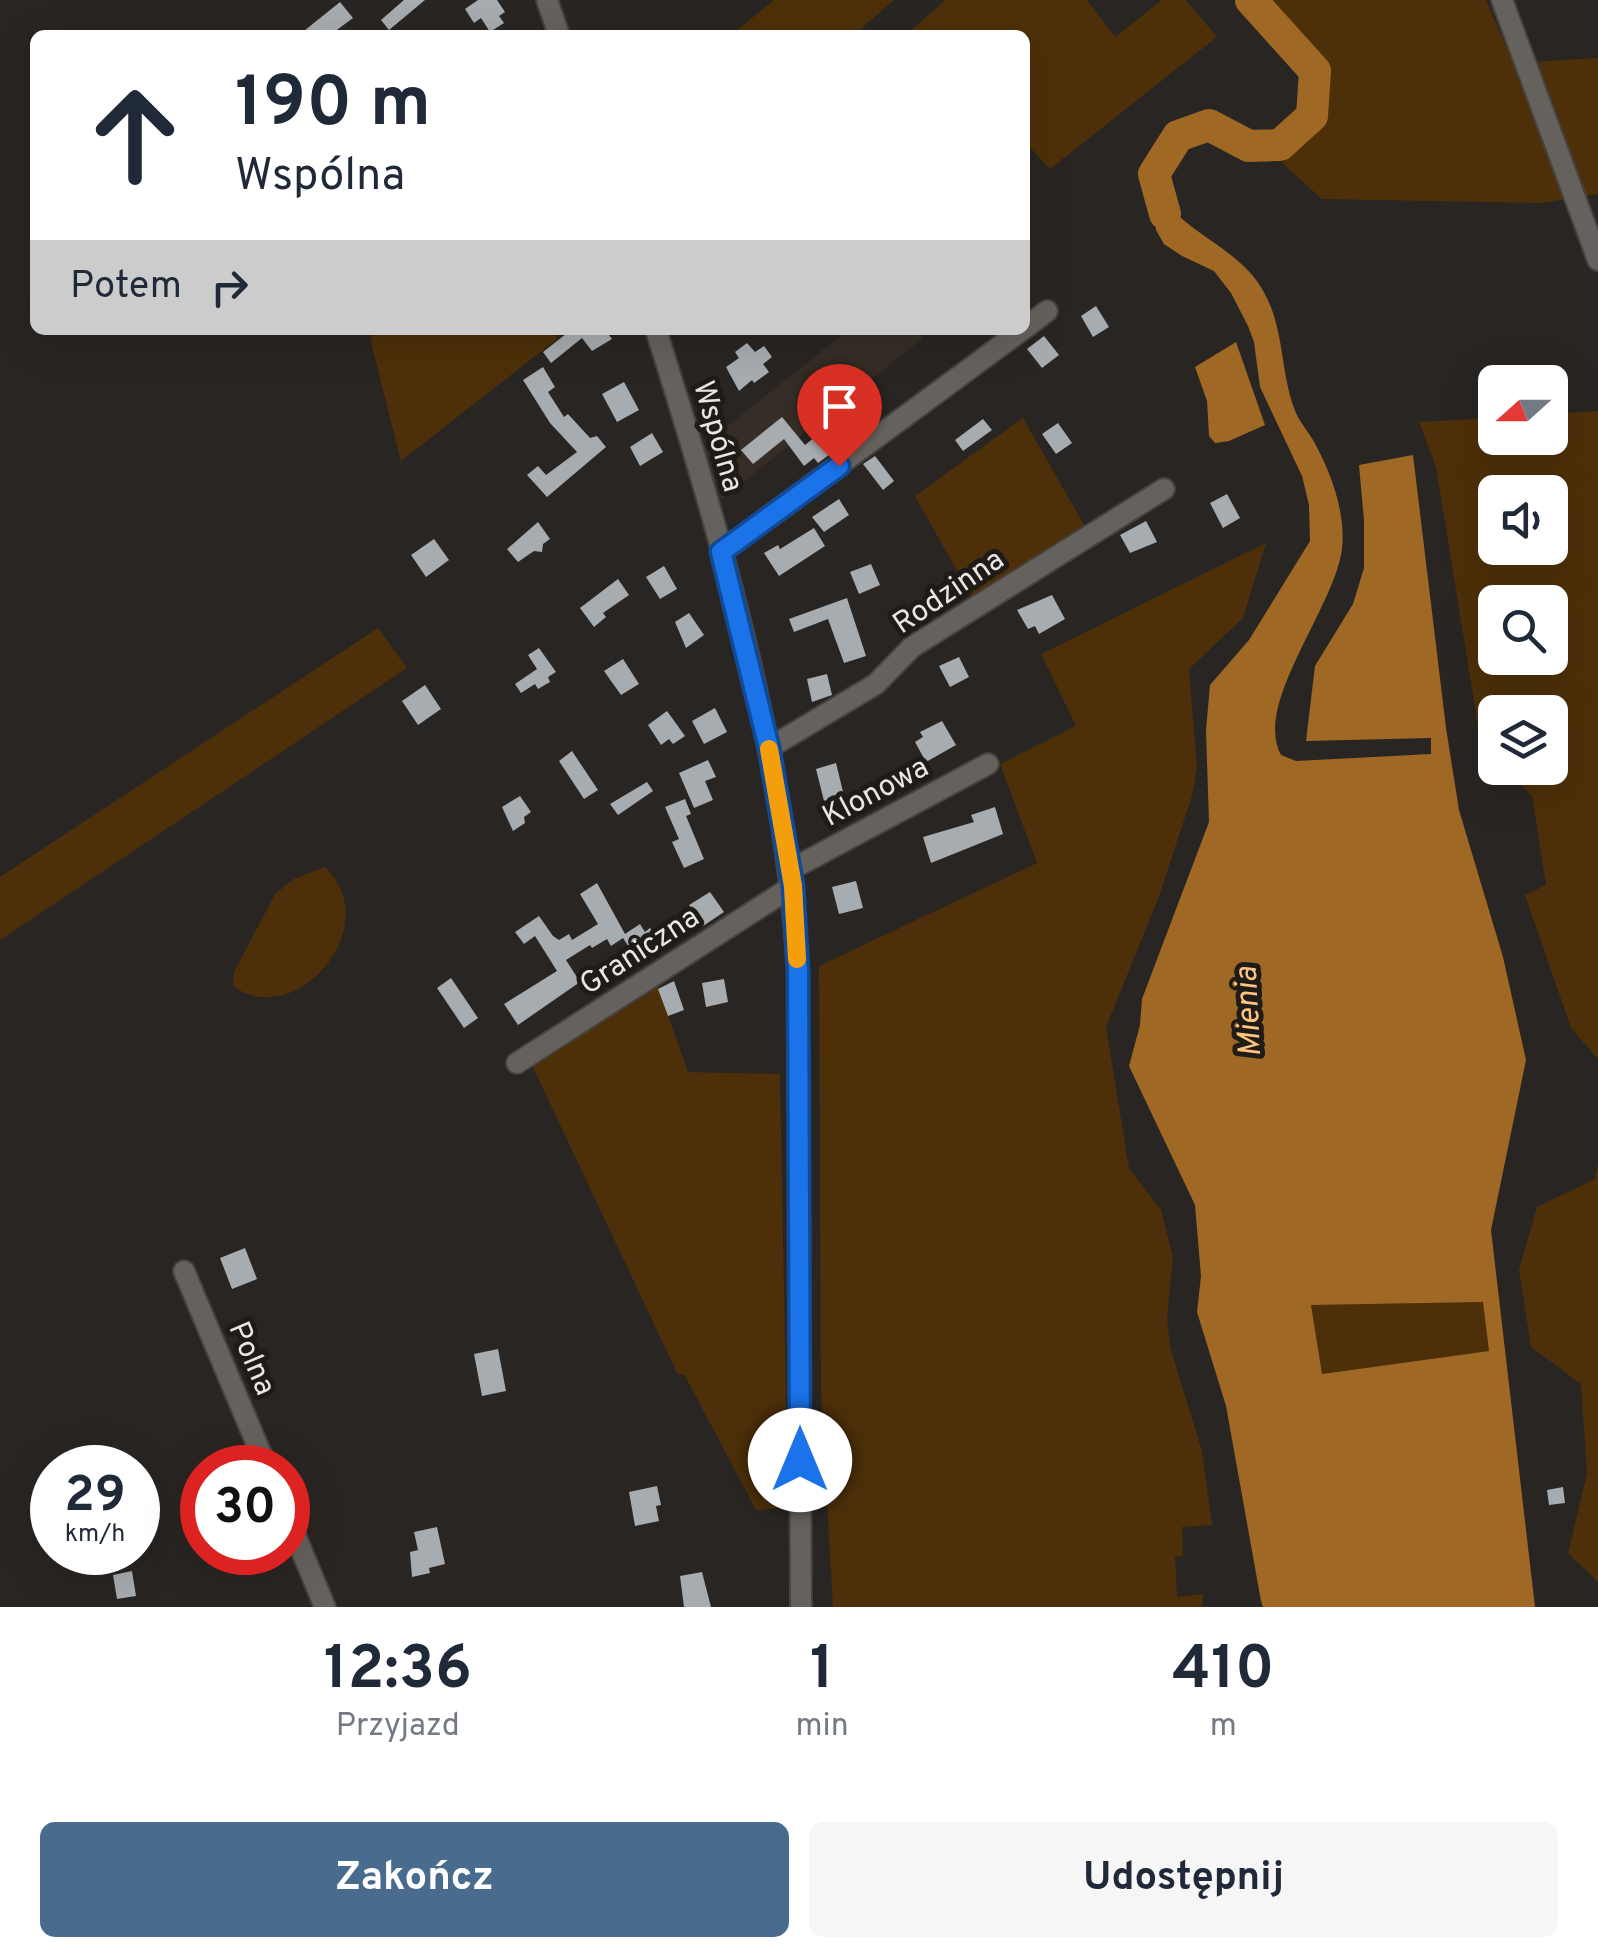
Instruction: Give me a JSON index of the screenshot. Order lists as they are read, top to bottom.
{
  "streets": {
    "street": [
      "Wspólna",
      "Rodzinna",
      "Klonowa",
      "Graniczna",
      "Polna"
    ]
  },
  "crossings": [
    ["Wspólna", "Rodzinna"],
    ["Wspólna", "Klonowa"],
    ["Wspólna", "Graniczna"],
    ["Klonowa", "Graniczna"]
  ],
  "water": ["Mienia"],
  "north": "left",
  "page": {
    "turn": ["190 m", "Wspólna"],
    "then": "Potem",
    "speed": "29 km/h",
    "limit": "30",
    "eta": [
      "12:36",
      "Przyjazd",
      "1",
      "min",
      "410",
      "m"
    ],
    "buttons": ["Zakończ", "Udostępnij"]
  }
}
